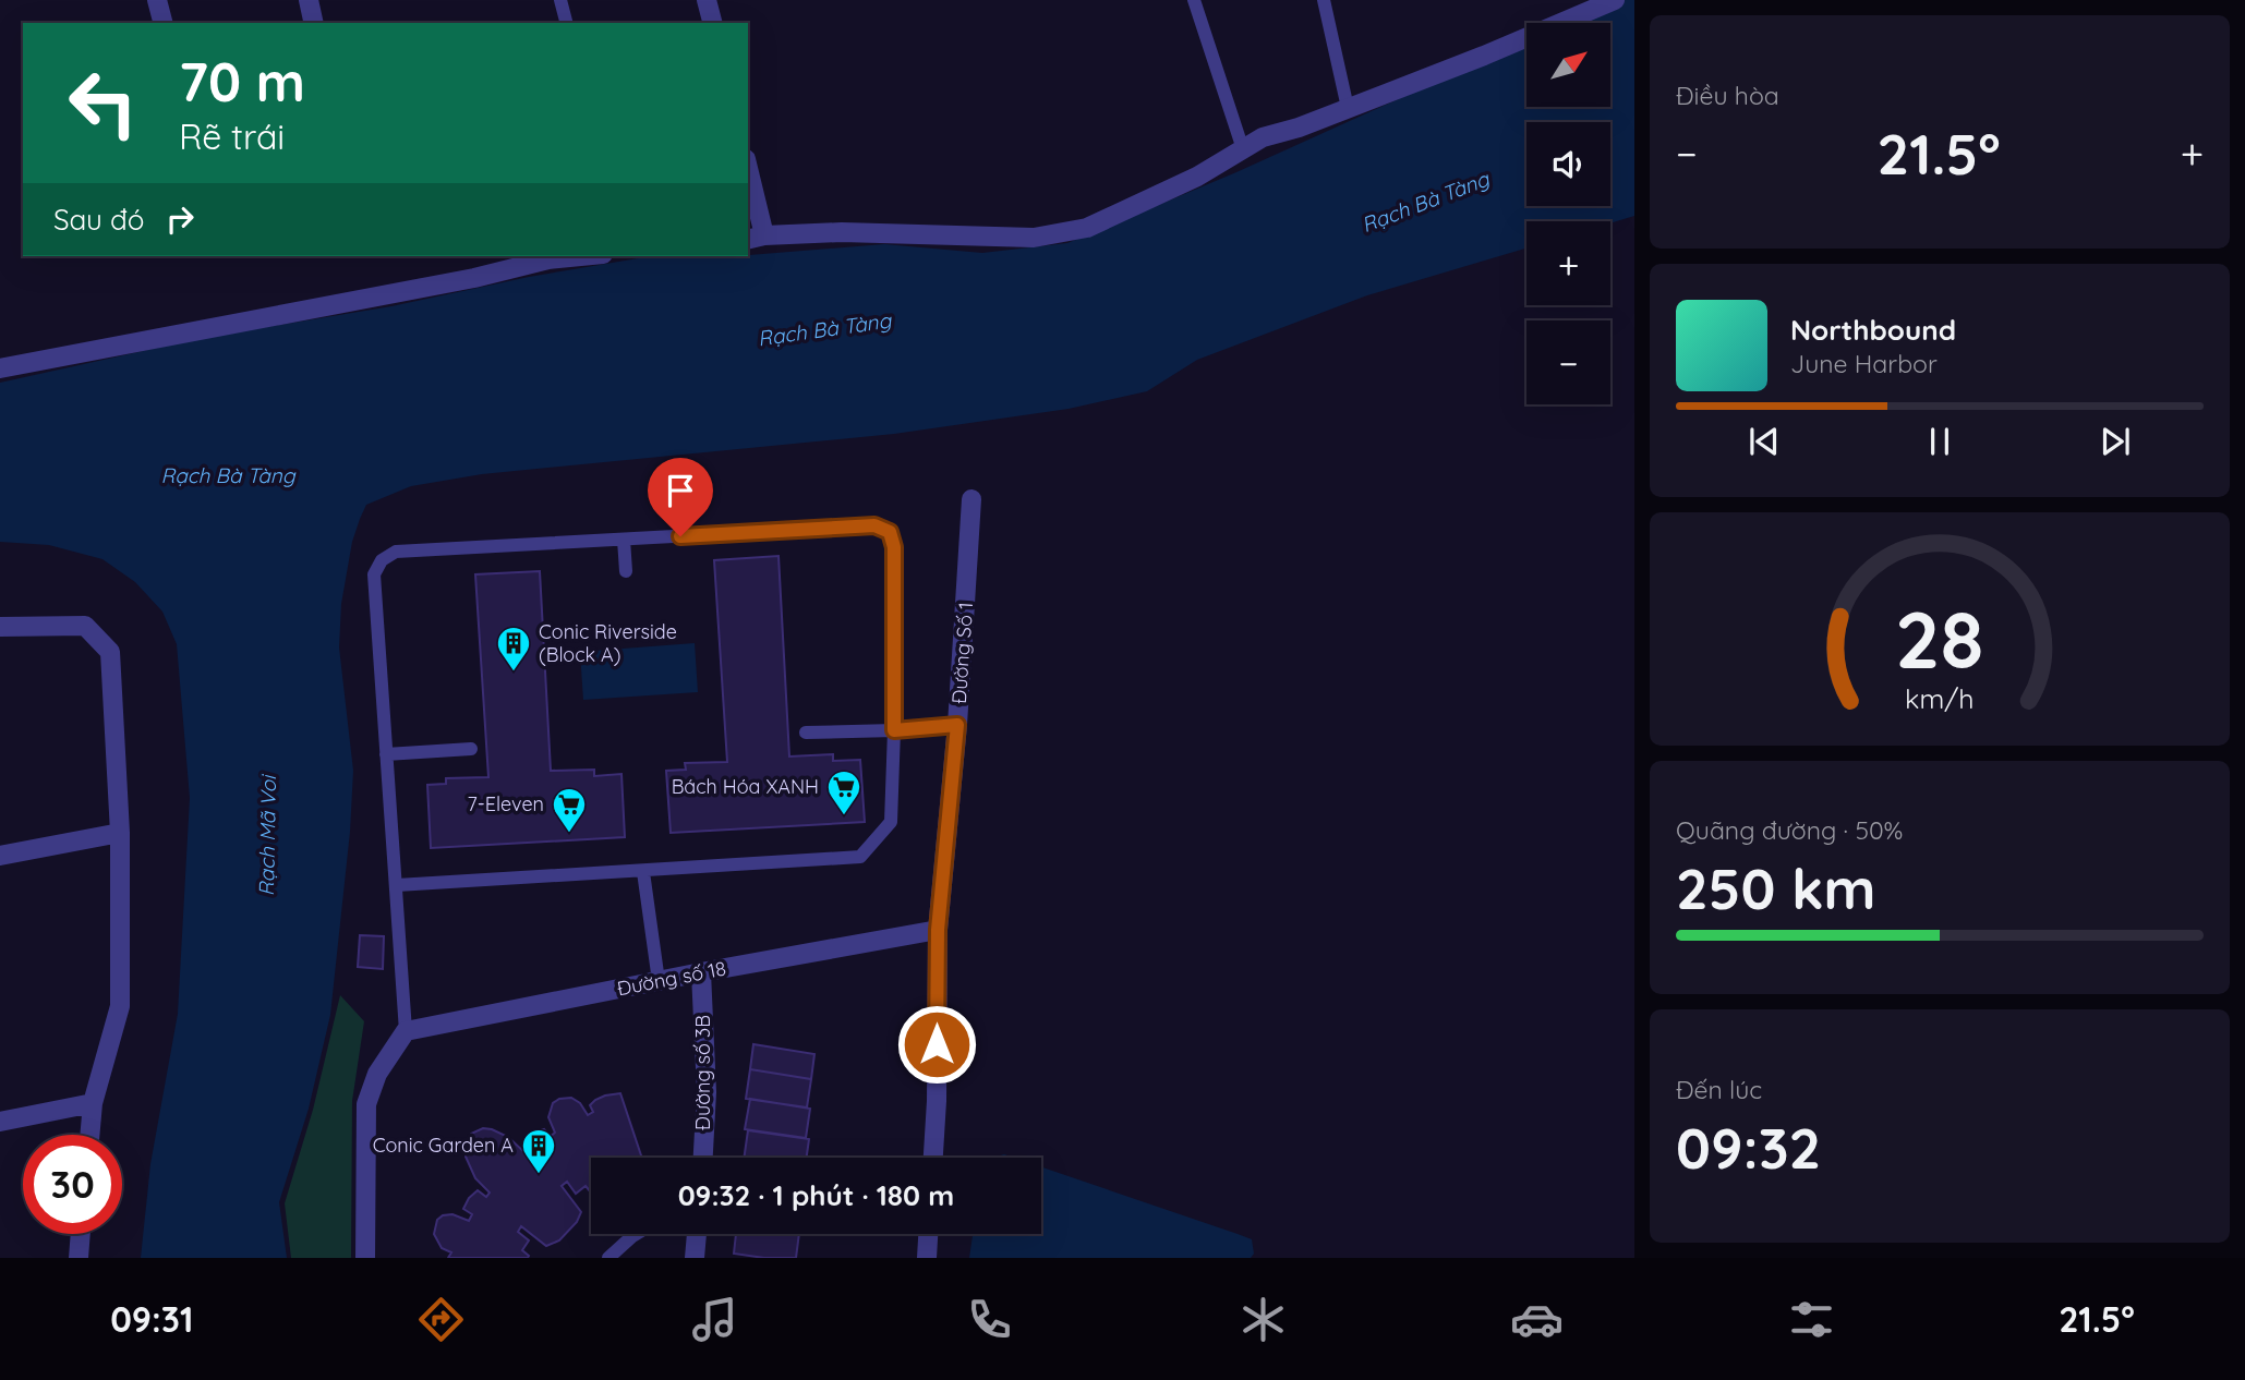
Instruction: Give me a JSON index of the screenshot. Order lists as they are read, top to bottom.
{
  "streets": {
    "street": ["Đường Số 1", "Đường số 18", "Đường số 3B"]
  },
  "crossings": [
    ["Đường Số 1", "Đường số 18"],
    ["Đường số 18", "Đường số 3B"]
  ],
  "water": ["Rạch Bà Tàng", "Rạch Mã Voi"],
  "places": {
    "building": ["Conic Riverside (Block A)", "Conic Garden A"],
    "supermarket": ["Bách Hóa XANH", "7-Eleven"]
  },
  "north": "top right",
  "page": {
    "tile": [
      "Điều hòa",
      ["Quãng đường · 50%", "250 km"],
      ["Đến lúc", "09:32"]
    ],
    "map_buttons": ["+", "−"],
    "turn": ["70 m", "Rẽ trái"],
    "heat": ["−", "21.5°", "+"],
    "then": "Sau đó",
    "song": ["Northbound", "June Harbor"],
    "limit": "30",
    "trip": "09:32 · 1 phút · 180 m",
    "tabs": ["09:31", "21.5°"],
    "gauge": ["28", "km/h"]
  }
}
